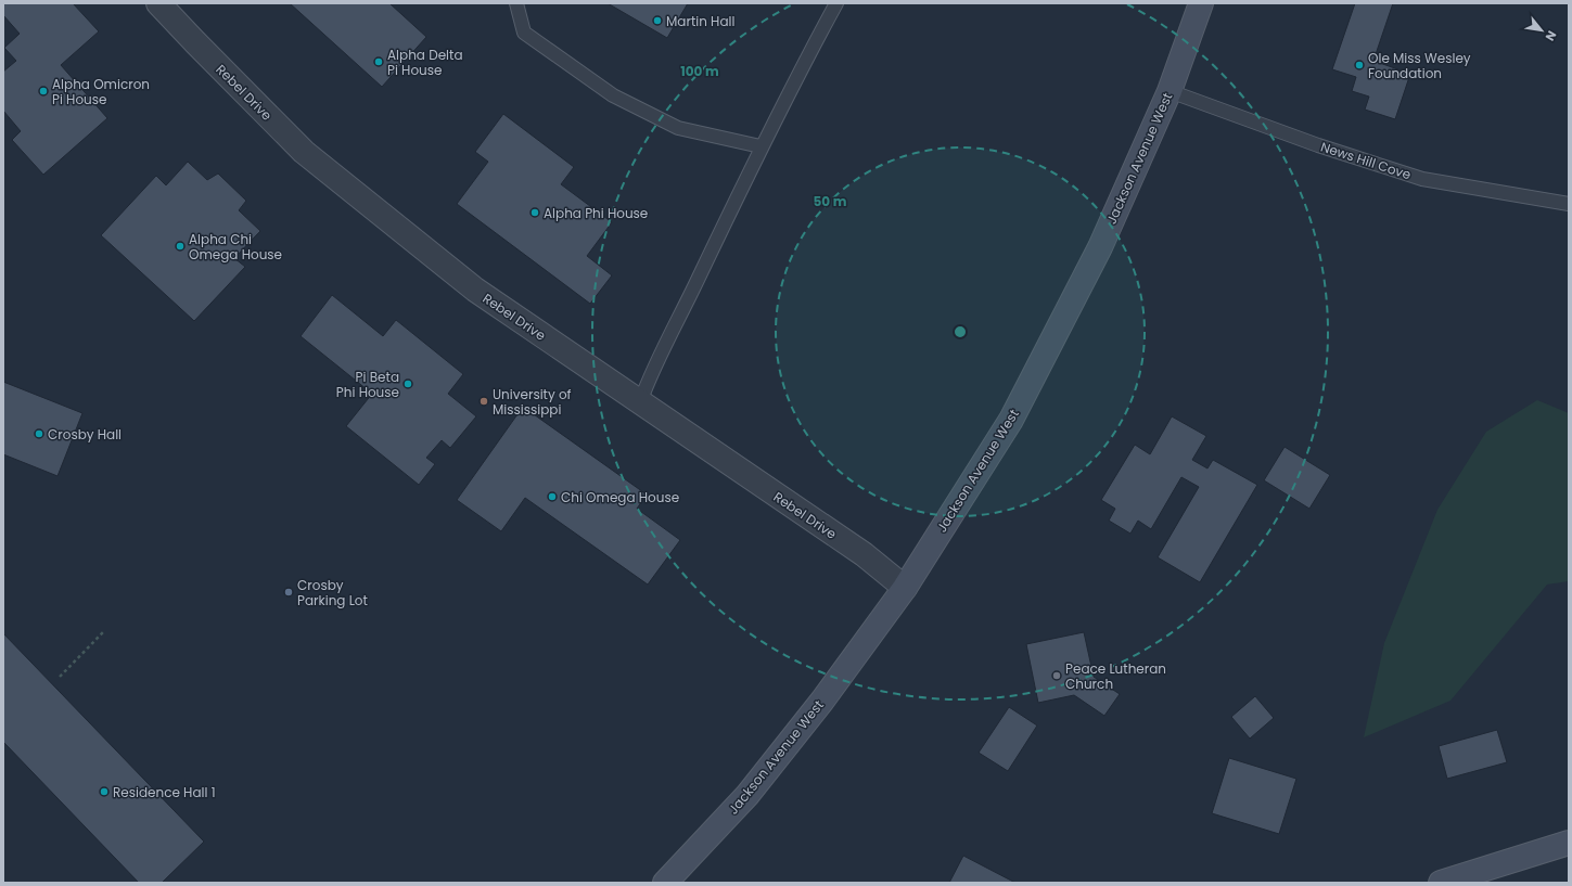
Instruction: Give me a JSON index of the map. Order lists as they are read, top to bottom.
{
  "streets": {
    "main road": ["Jackson Avenue West"],
    "street": ["Rebel Drive"],
    "lane": ["News Hill Cove"]
  },
  "crossings": [
    ["Rebel Drive", "Jackson Avenue West"],
    ["Jackson Avenue West", "News Hill Cove"]
  ],
  "places": [
    "Martin Hall",
    "Alpha Delta Pi House",
    "Ole Miss Wesley Foundation",
    "Alpha Omicron Pi House",
    "Alpha Phi House",
    "Alpha Chi Omega House",
    "Pi Beta Phi House",
    "University of Mississippi",
    "Crosby Hall",
    "Chi Omega House",
    "Crosby Parking Lot",
    "Peace Lutheran Church",
    "Residence Hall 1"
  ],
  "north": "bottom right",
  "rings": ["100 m", "50 m"]
}
